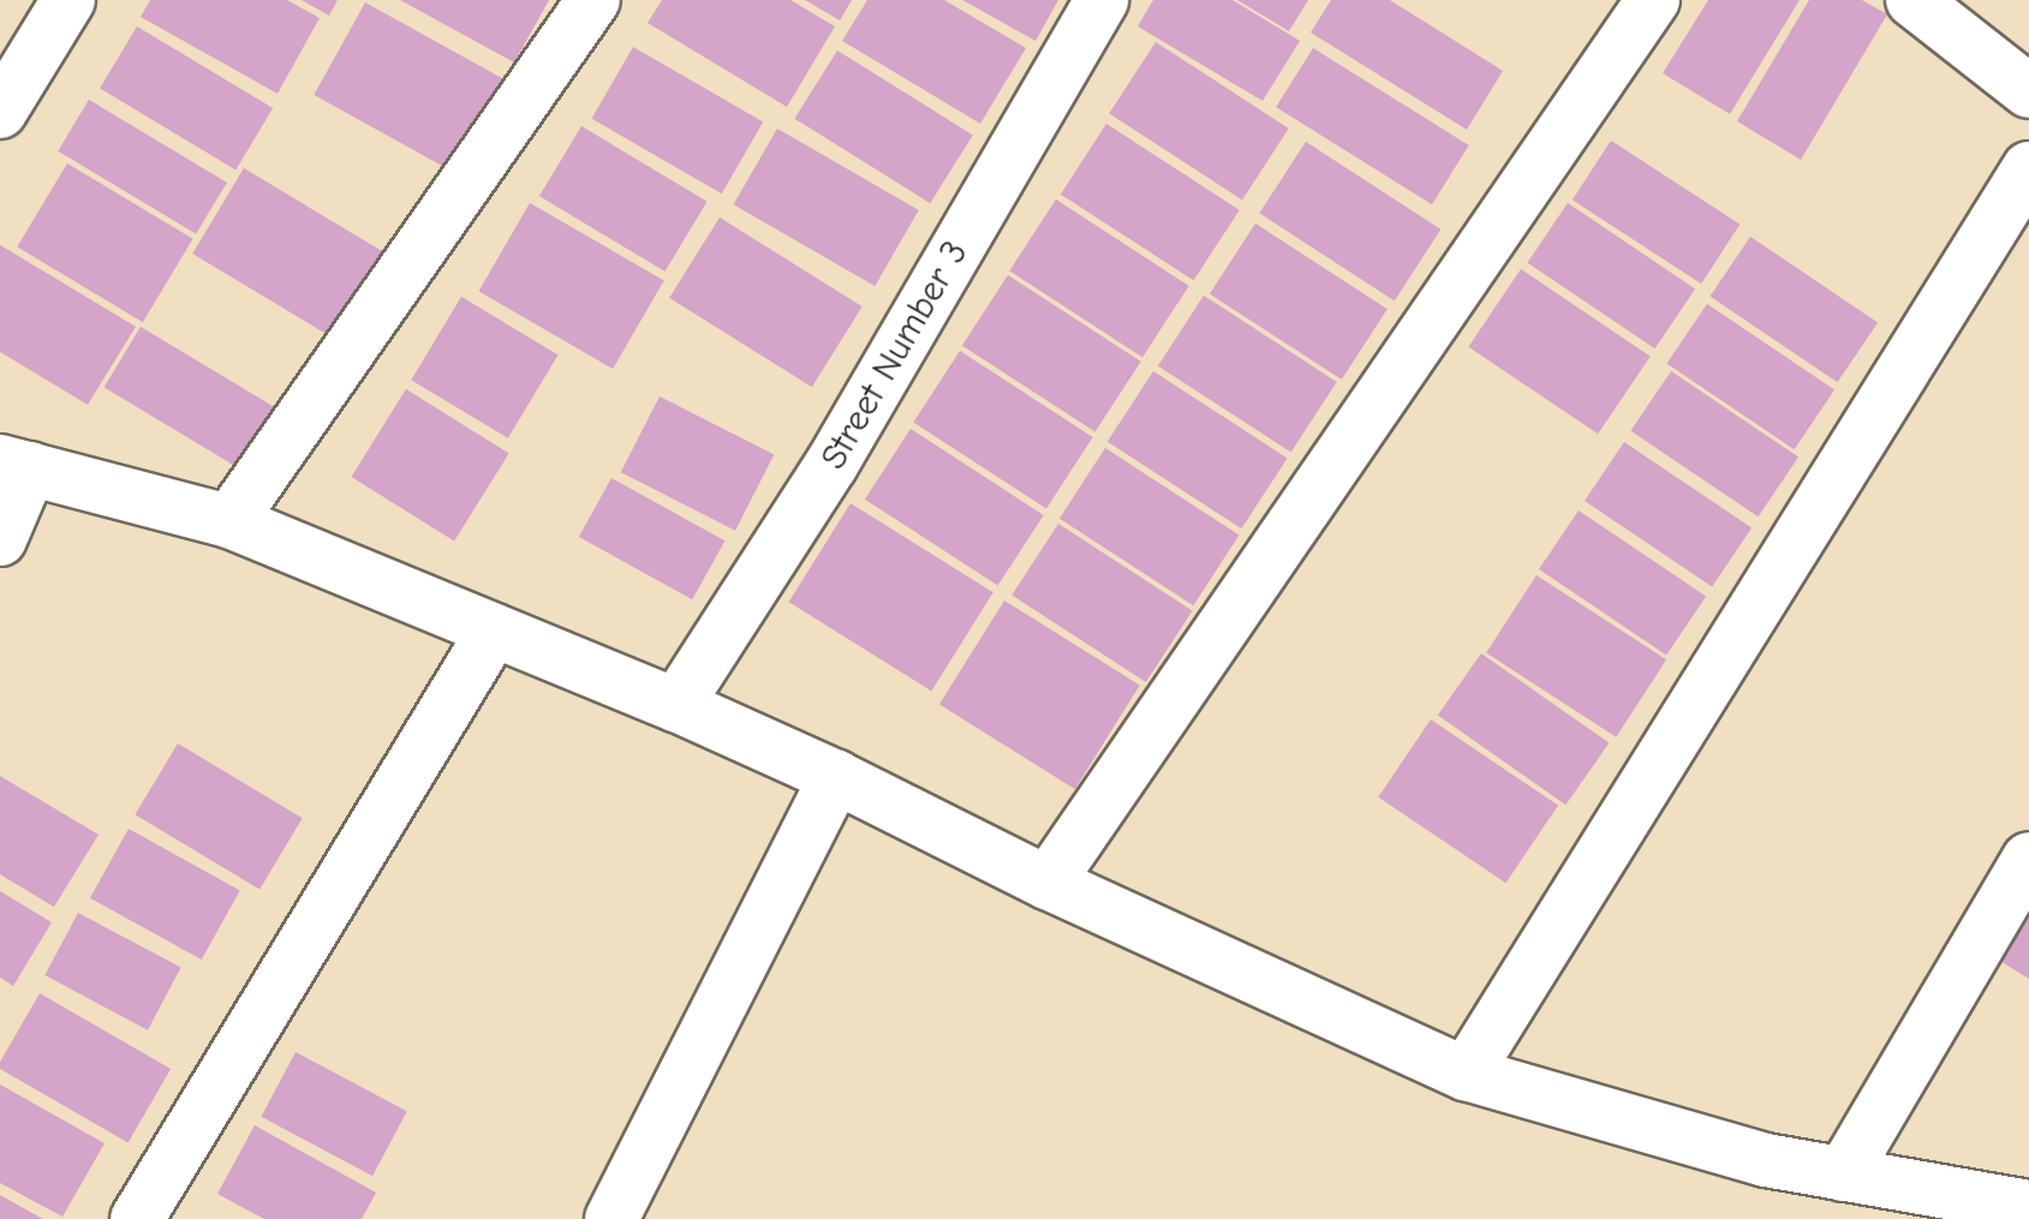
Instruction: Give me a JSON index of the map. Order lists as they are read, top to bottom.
{
  "streets": {
    "street": ["Street Number 3"]
  }
}
